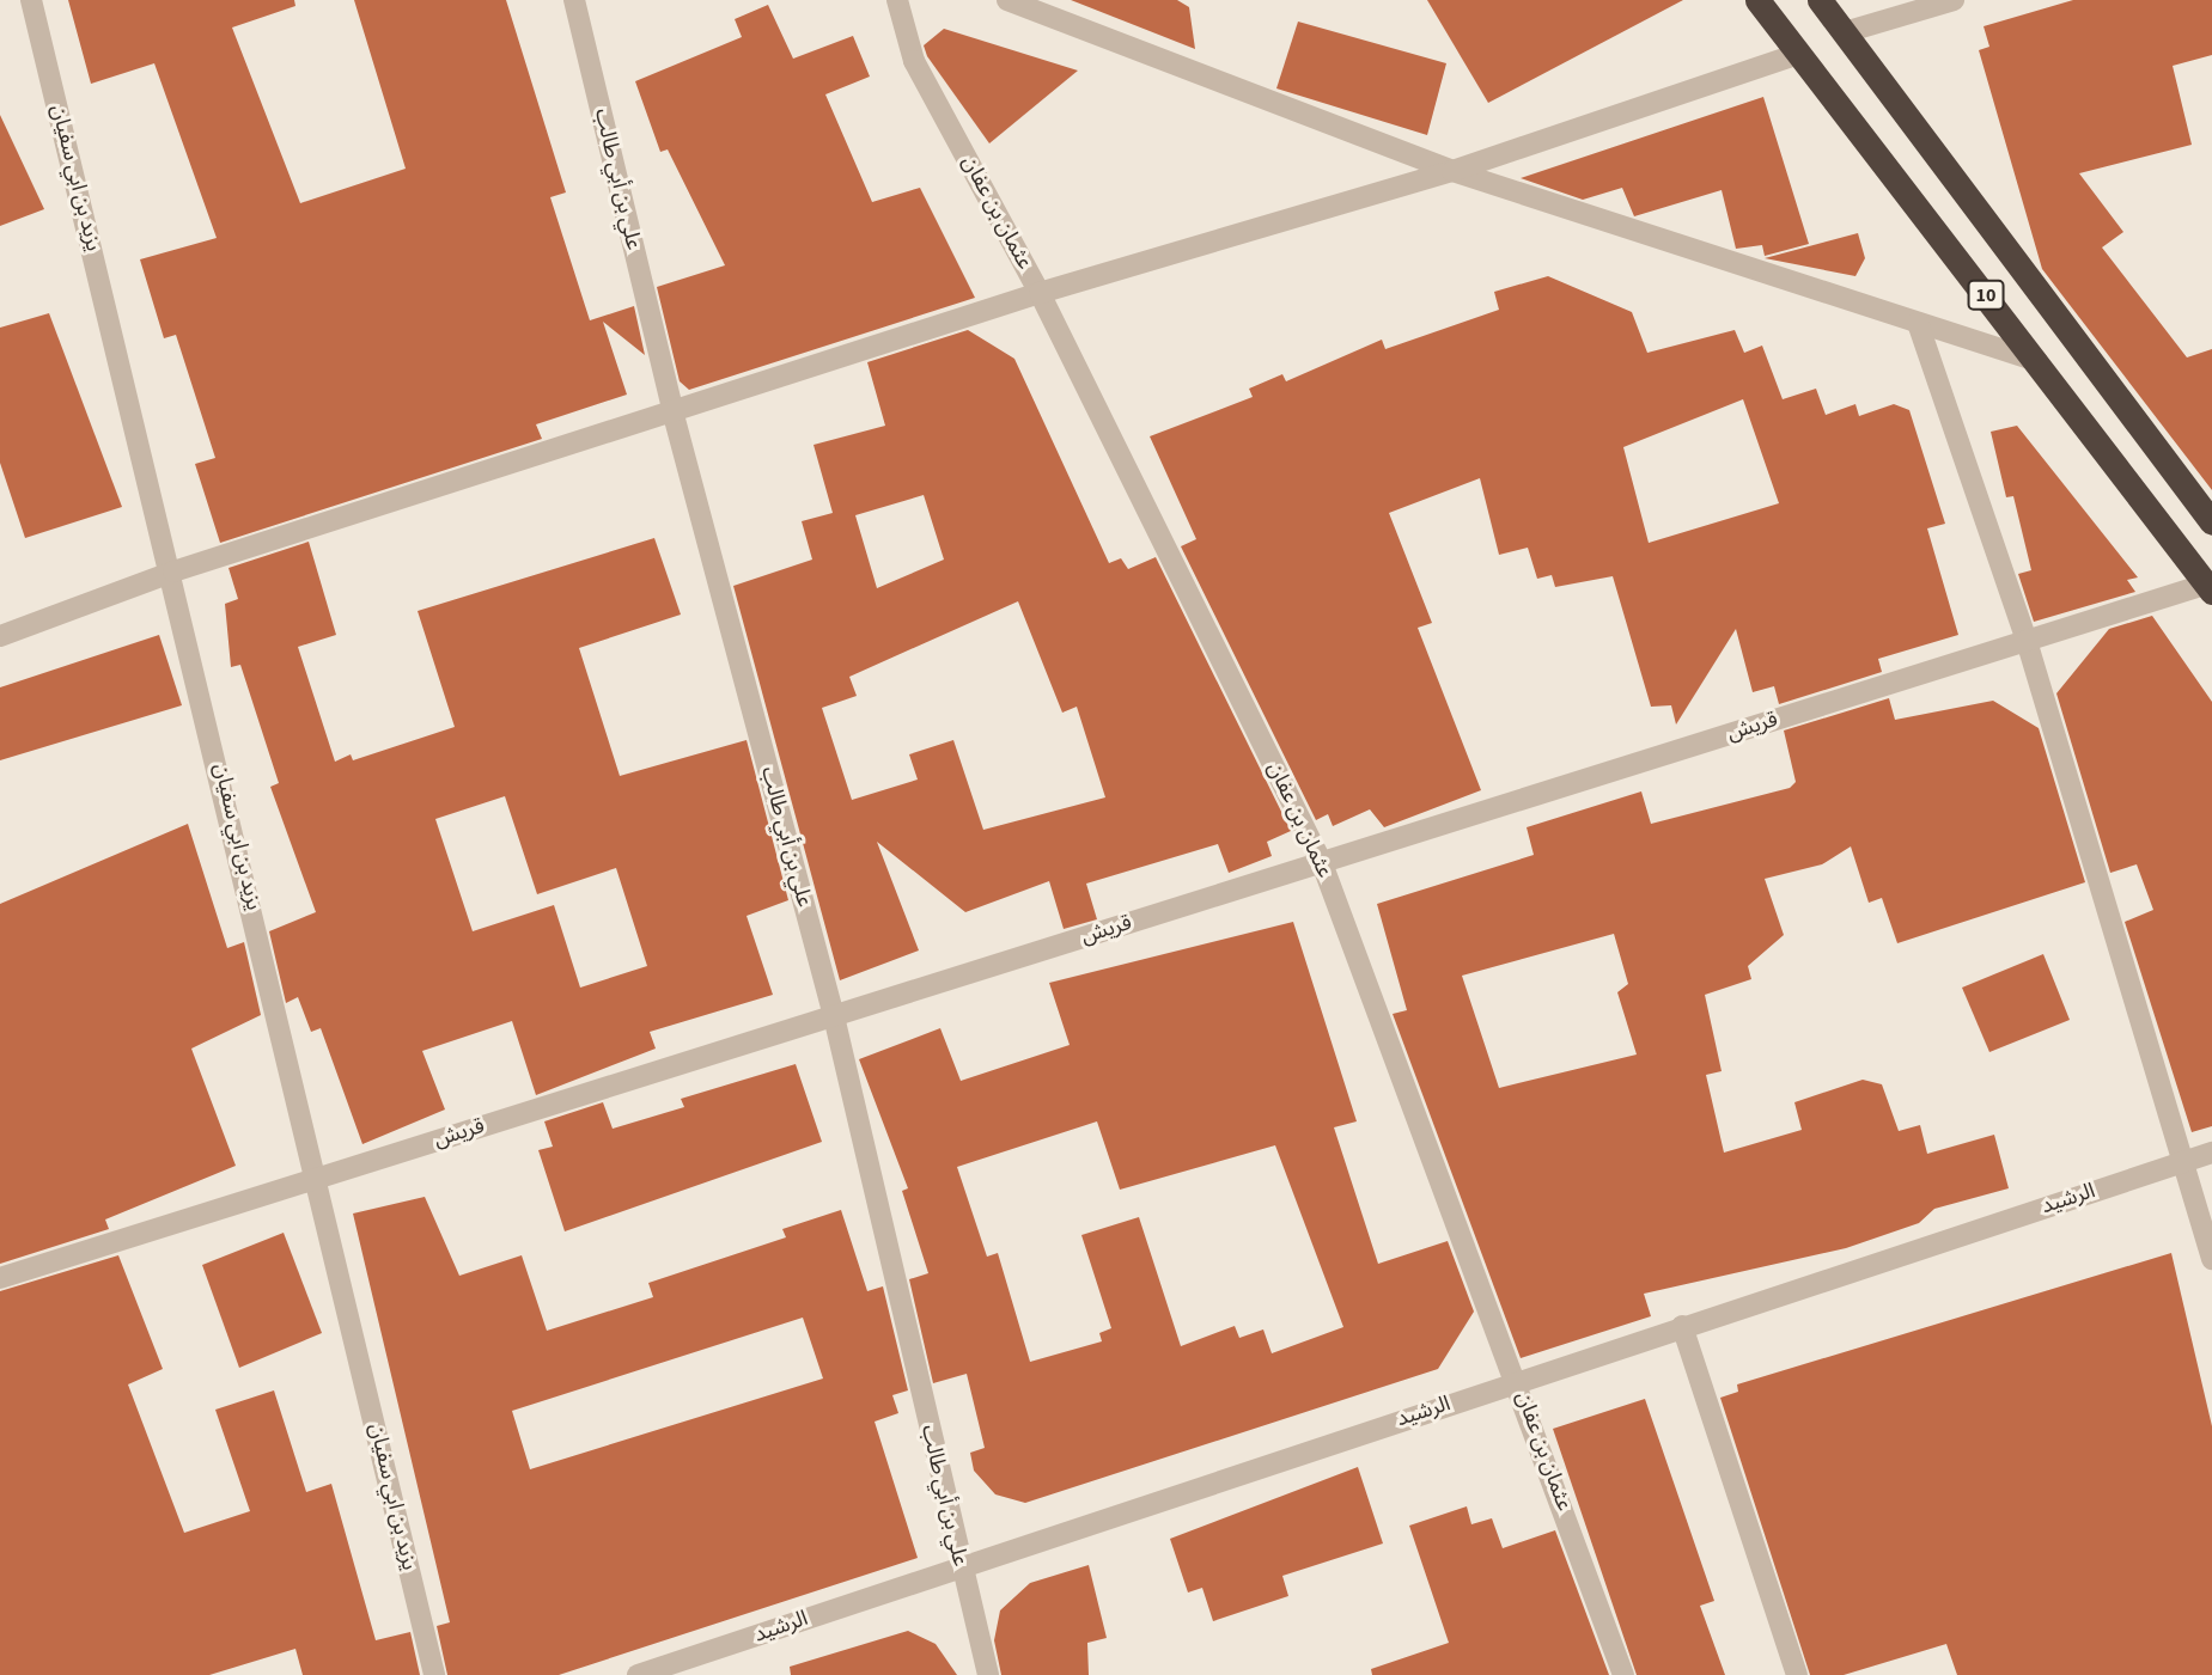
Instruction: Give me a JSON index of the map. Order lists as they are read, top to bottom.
{
  "streets": {
    "highway": ["10"],
    "street": [
      "يزيد بن ابي سفيان",
      "علي بن أبي طالب",
      "عثمان بن عفان",
      "قريش",
      "الرشيد"
    ]
  },
  "crossings": [
    ["يزيد بن ابي سفيان", "قريش"],
    ["علي بن أبي طالب", "قريش"],
    ["علي بن أبي طالب", "الرشيد"],
    ["عثمان بن عفان", "قريش"],
    ["عثمان بن عفان", "الرشيد"],
    ["10", "قريش"]
  ]
}
